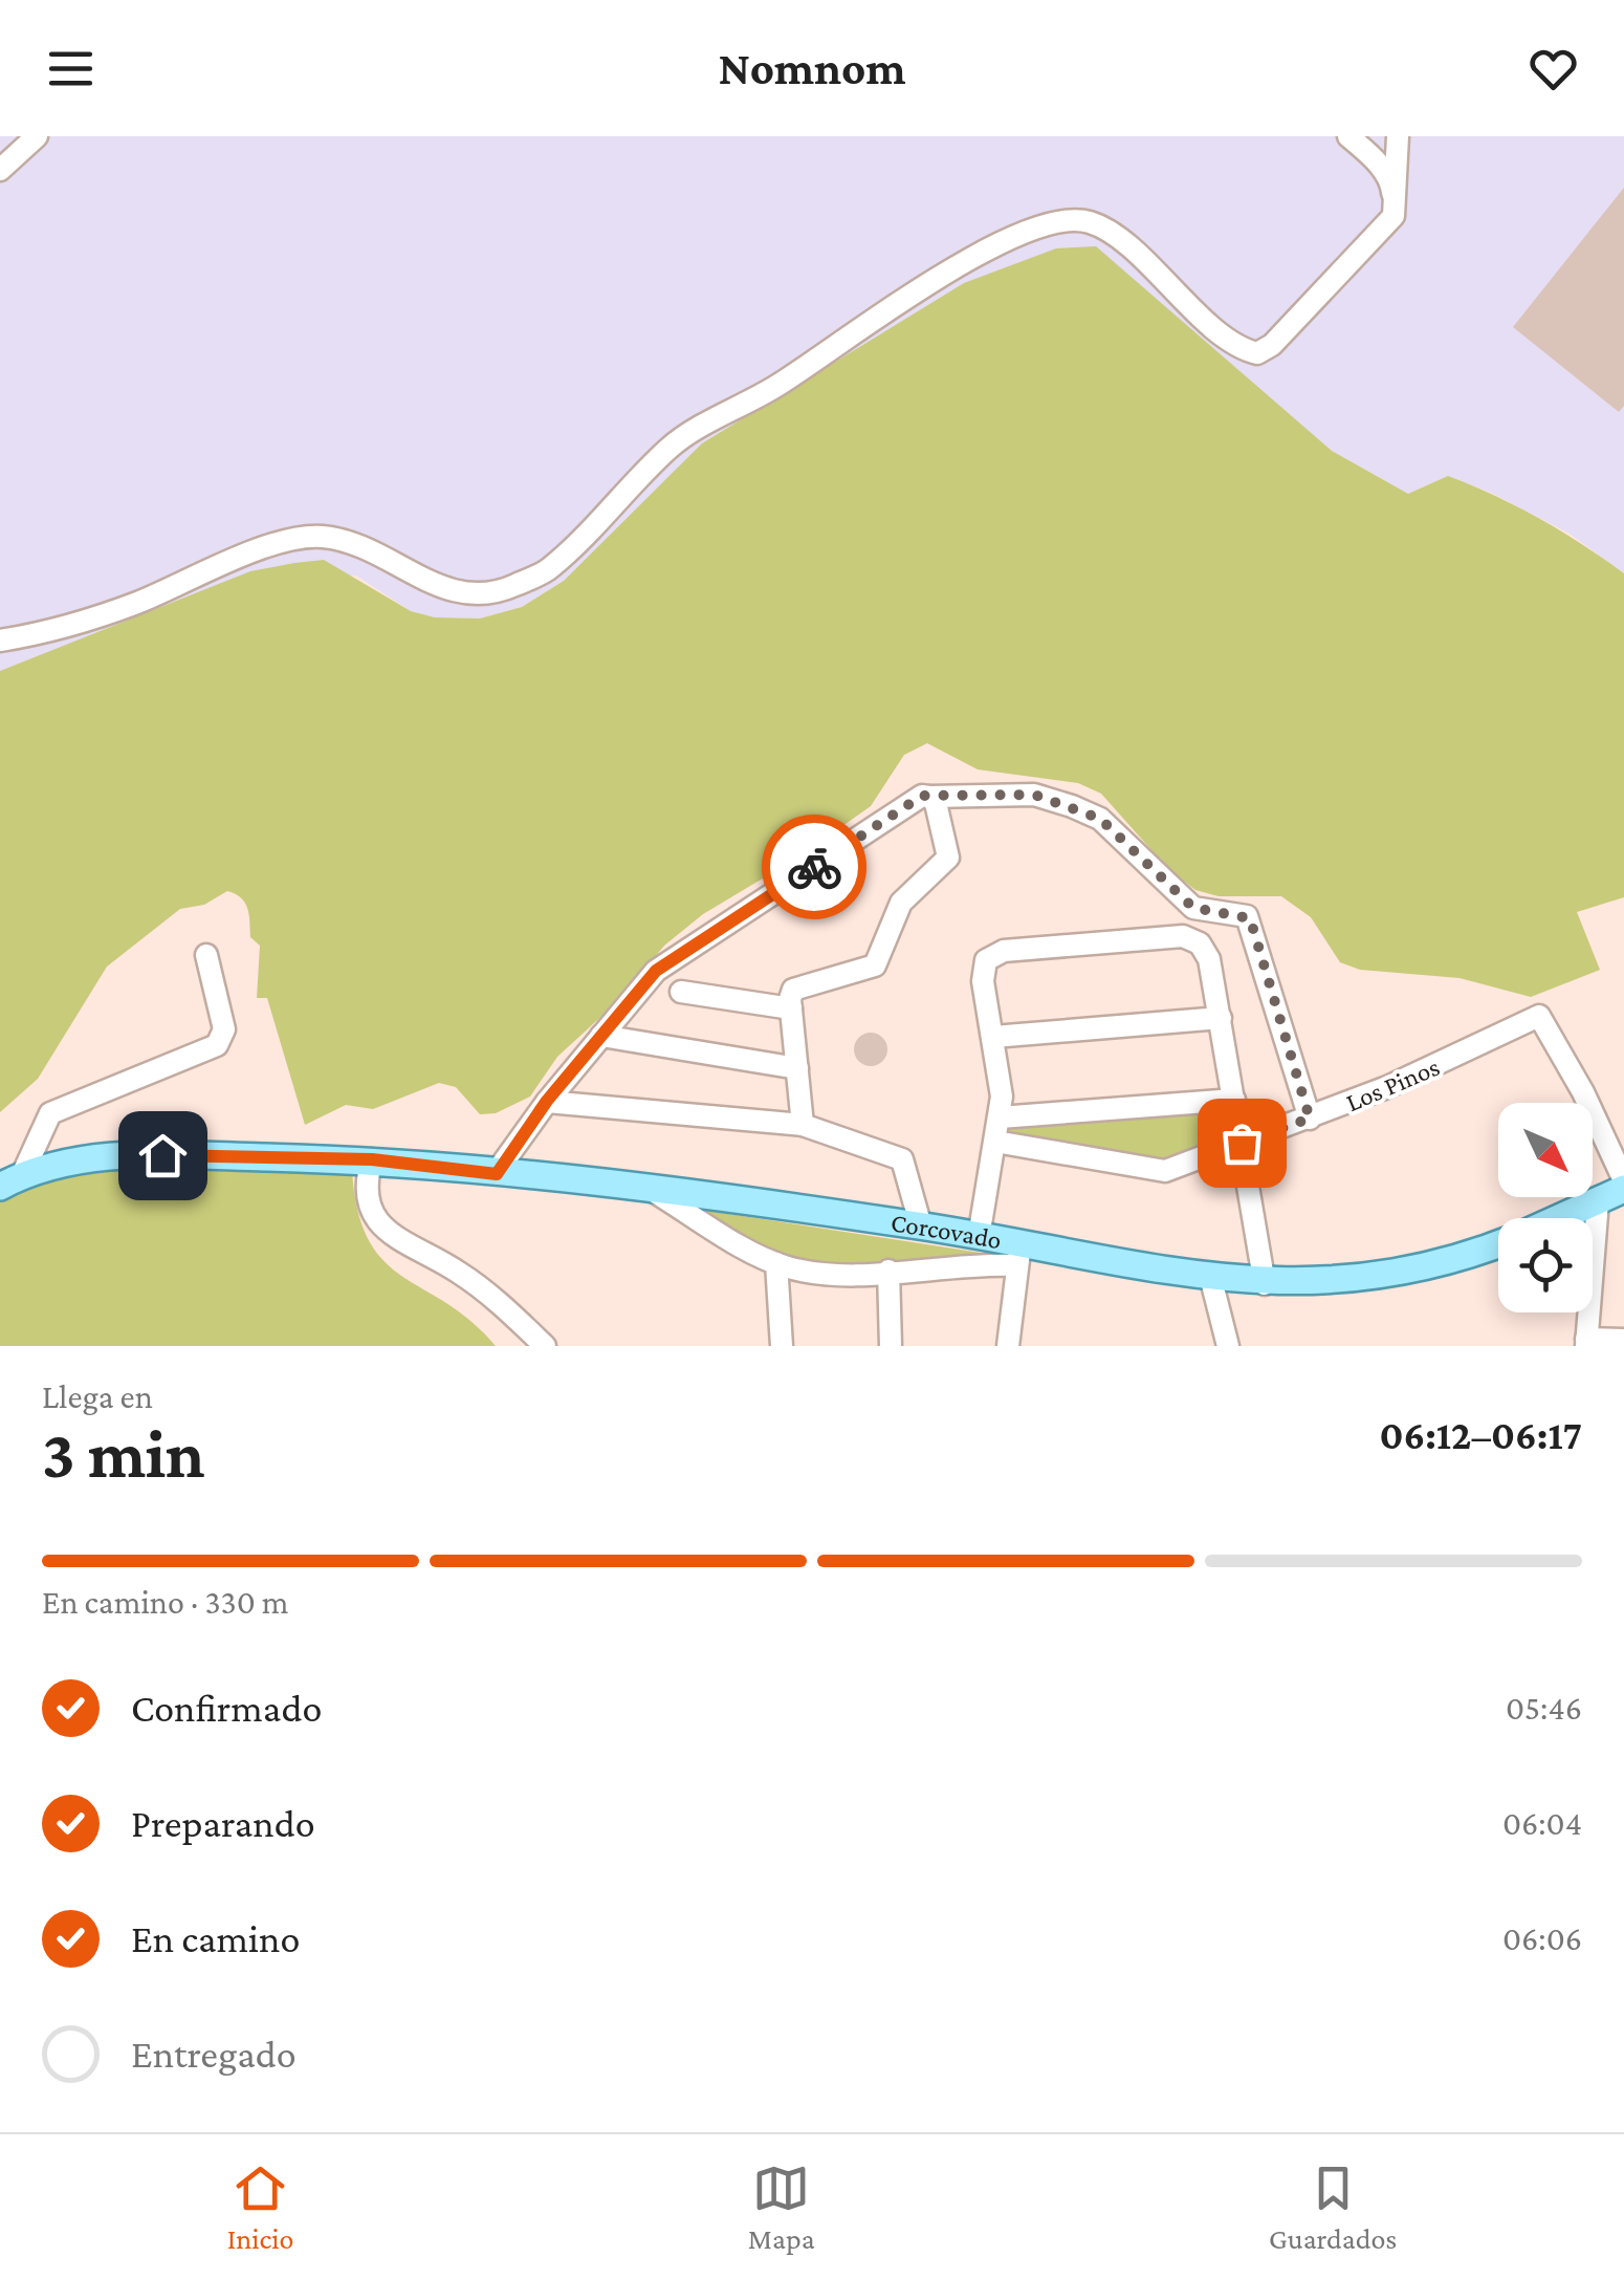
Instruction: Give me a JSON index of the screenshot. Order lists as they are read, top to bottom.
{
  "streets": {
    "main road": ["Corcovado"],
    "street": ["Los Pinos"]
  },
  "north": "bottom right",
  "page": {
    "header": "Nomnom",
    "heading": ["3 min", "Llega en", "06:12–06:17"],
    "bar": "En camino · 330 m",
    "list": [
      ["Confirmado", "05:46"],
      ["Preparando", "06:04"],
      ["En camino", "06:06"],
      "Entregado"
    ],
    "tabs": ["Inicio", "Mapa", "Guardados"]
  }
}
